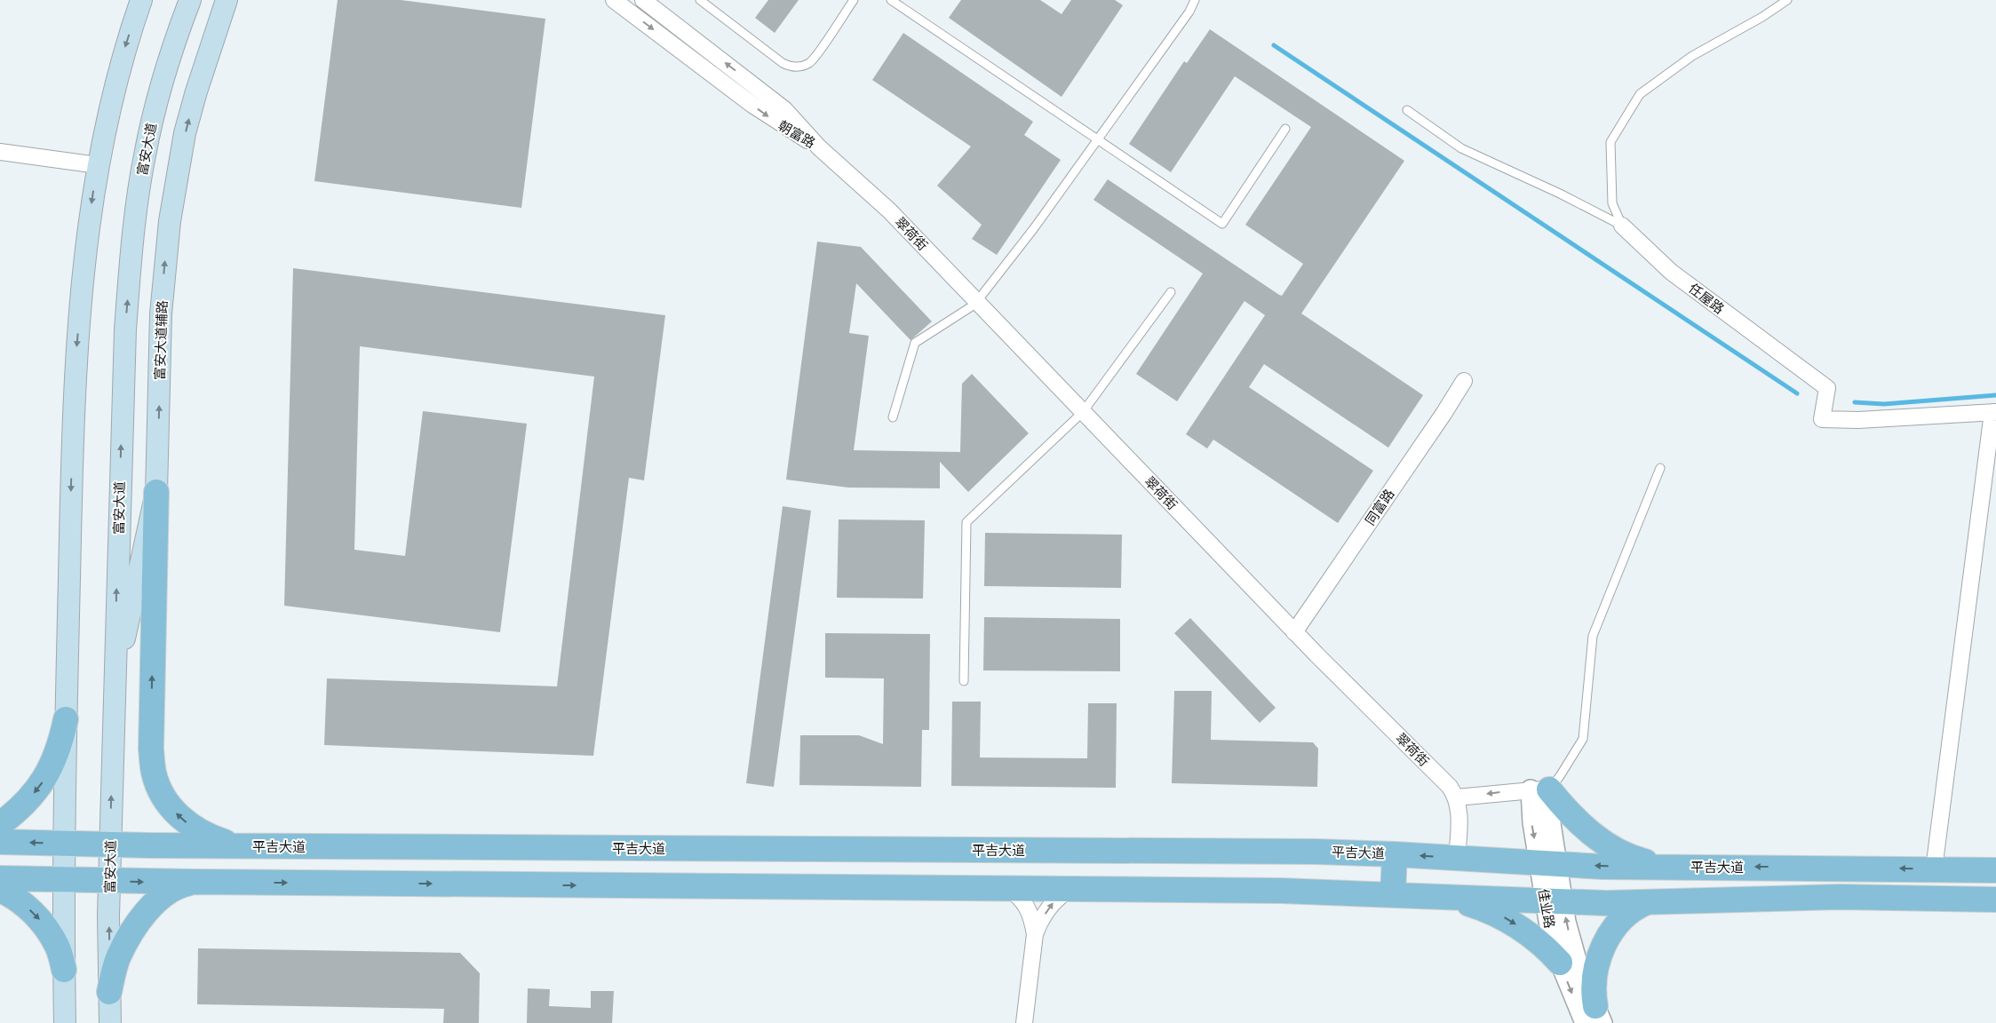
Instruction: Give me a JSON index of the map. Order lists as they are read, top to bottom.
{
  "streets": {
    "main road": ["富安大道", "富安大道辅路", "平吉大道"],
    "street": [
      "朝富路",
      "翠荷街",
      "任屋路",
      "同富路",
      "佳业路"
    ]
  },
  "crossings": [
    ["朝富路", "翠荷街"],
    ["富安大道", "富安大道辅路"],
    ["富安大道", "平吉大道"],
    ["翠荷街", "同富路"],
    ["平吉大道", "佳业路"]
  ]
}
